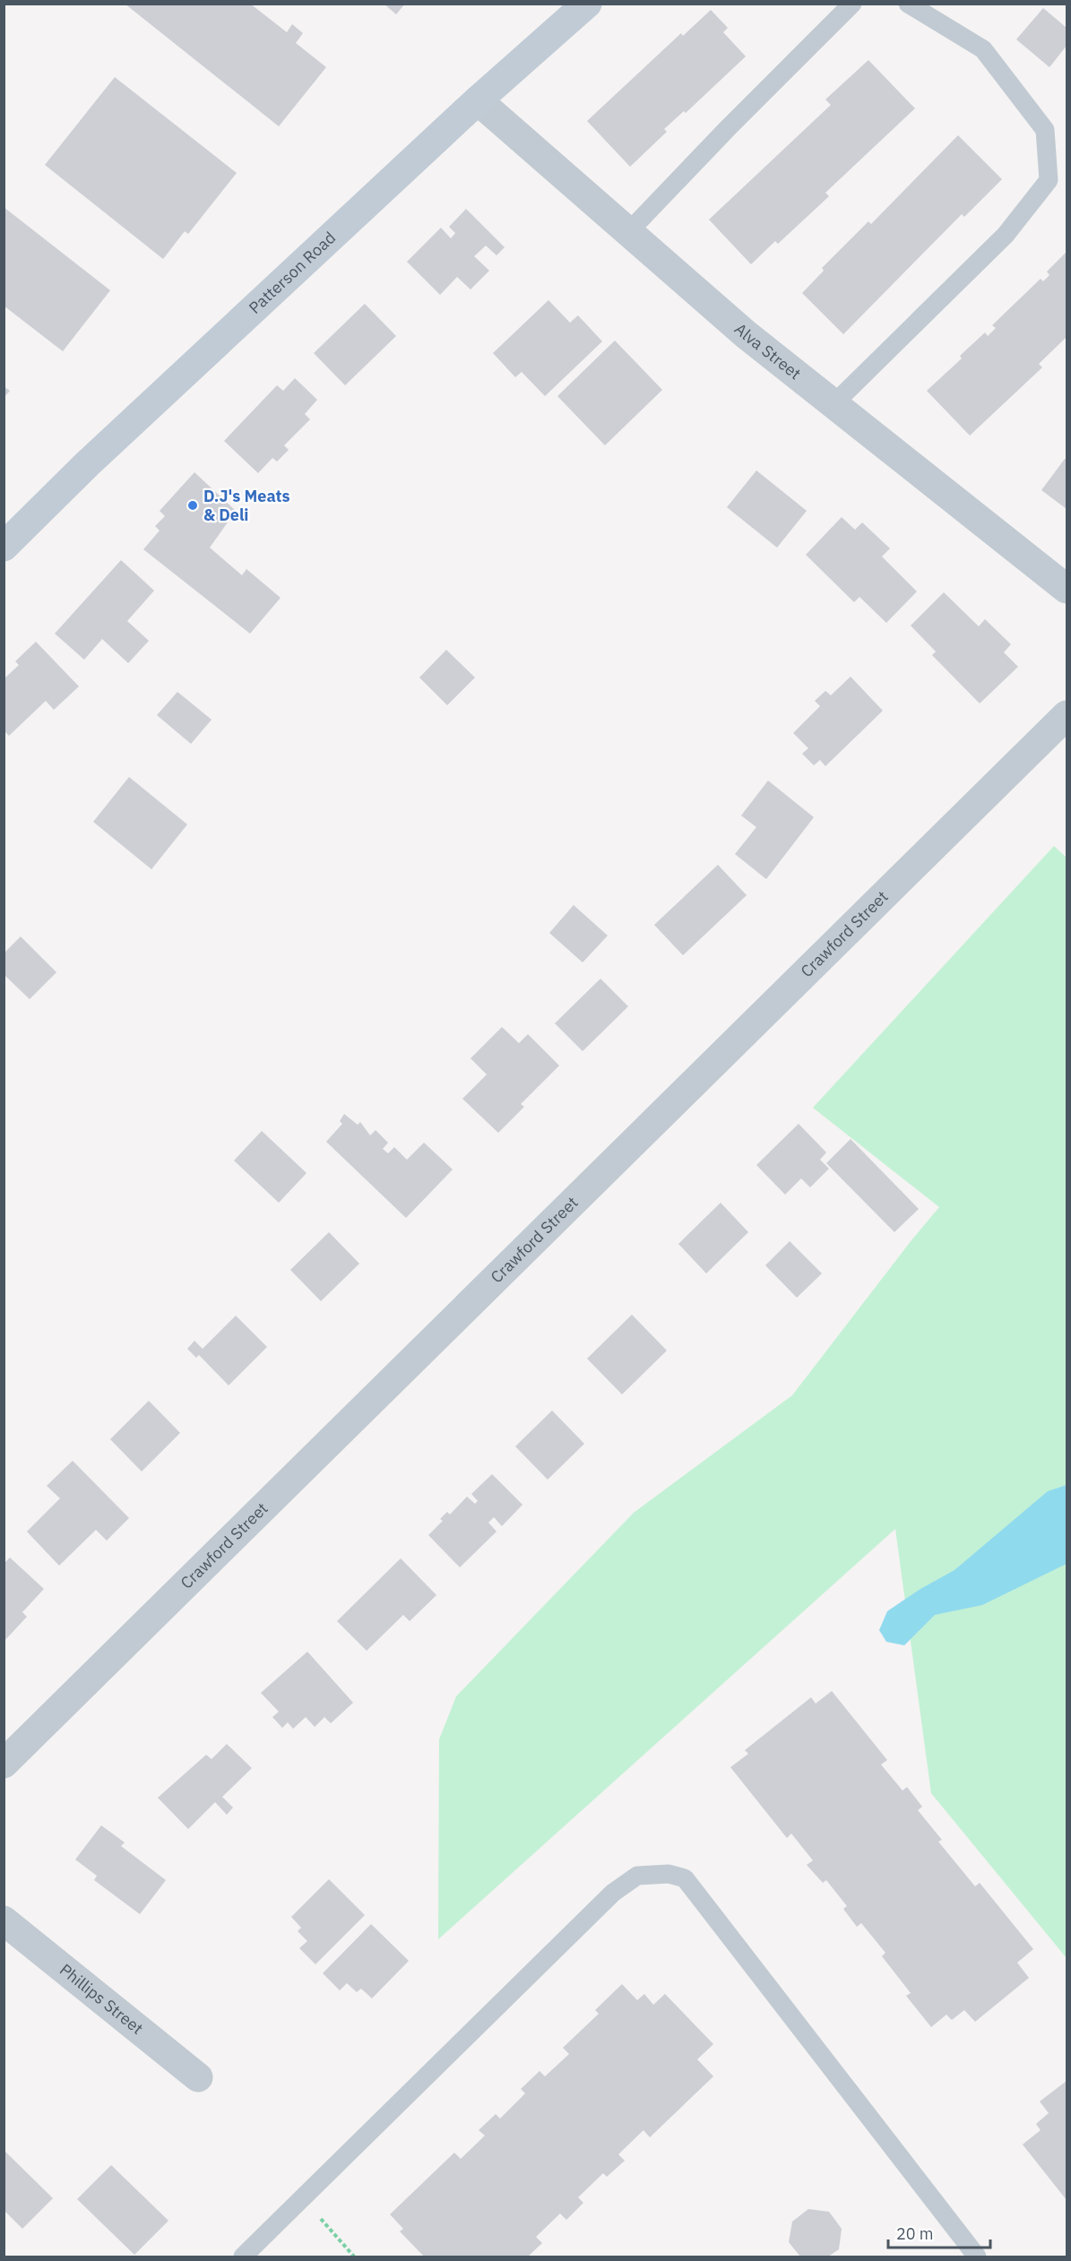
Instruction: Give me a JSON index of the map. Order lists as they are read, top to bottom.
{
  "streets": {
    "street": [
      "Patterson Road",
      "Alva Street",
      "Crawford Street",
      "Phillips Street"
    ]
  },
  "crossings": [
    ["Patterson Road", "Alva Street"]
  ],
  "places": ["D.J's Meats & Deli"],
  "scale_bar": "20 m"
}
